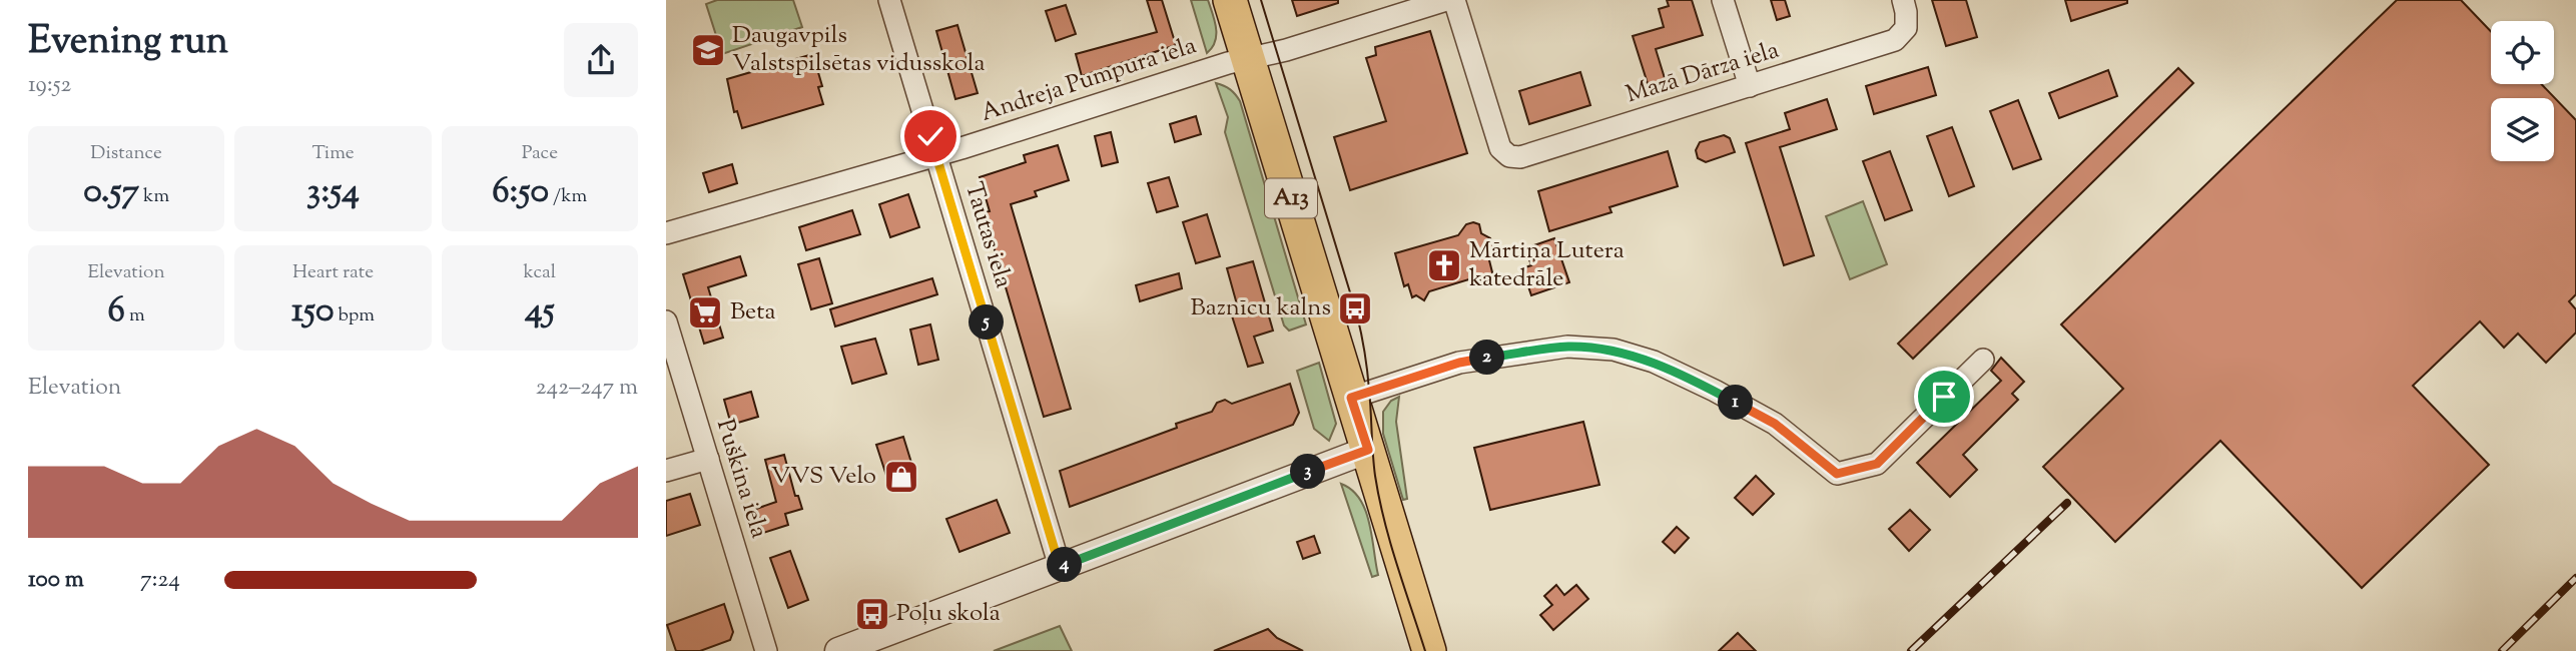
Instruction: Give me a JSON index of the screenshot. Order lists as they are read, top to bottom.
{
  "streets": {
    "main road": ["A13"],
    "street": [
      "Mazā Dārza iela",
      "Andreja Pumpura iela",
      "Tautas iela",
      "Puškina iela"
    ]
  },
  "crossings": [
    ["Andreja Pumpura iela", "A13"],
    ["Andreja Pumpura iela", "Tautas iela"]
  ],
  "places": {
    "school or university": ["Daugavpils Valstspilsētas vidusskola"],
    "church": ["Mārtiņa Lutera katedrāle"],
    "bus stop": ["Baznīcu kalns", "Poļu skola"],
    "supermarket": ["Beta"],
    "shop": ["VVS Velo"]
  },
  "page": {
    "heading": ["Evening run", "19:52"],
    "stats": [
      ["Distance", "0.57 km"],
      ["Time", "3:54"],
      ["Pace", "6:50 /km"],
      ["Elevation", "6 m"],
      ["Heart rate", "150 bpm"],
      ["kcal", "45"]
    ],
    "pins": [
      "5",
      "2",
      "1",
      "3",
      "4"
    ],
    "chart": ["Elevation", "242–247 m"],
    "list": [
      {
        "name": "100 m",
        "note": "7:24"
      }
    ]
  }
}
